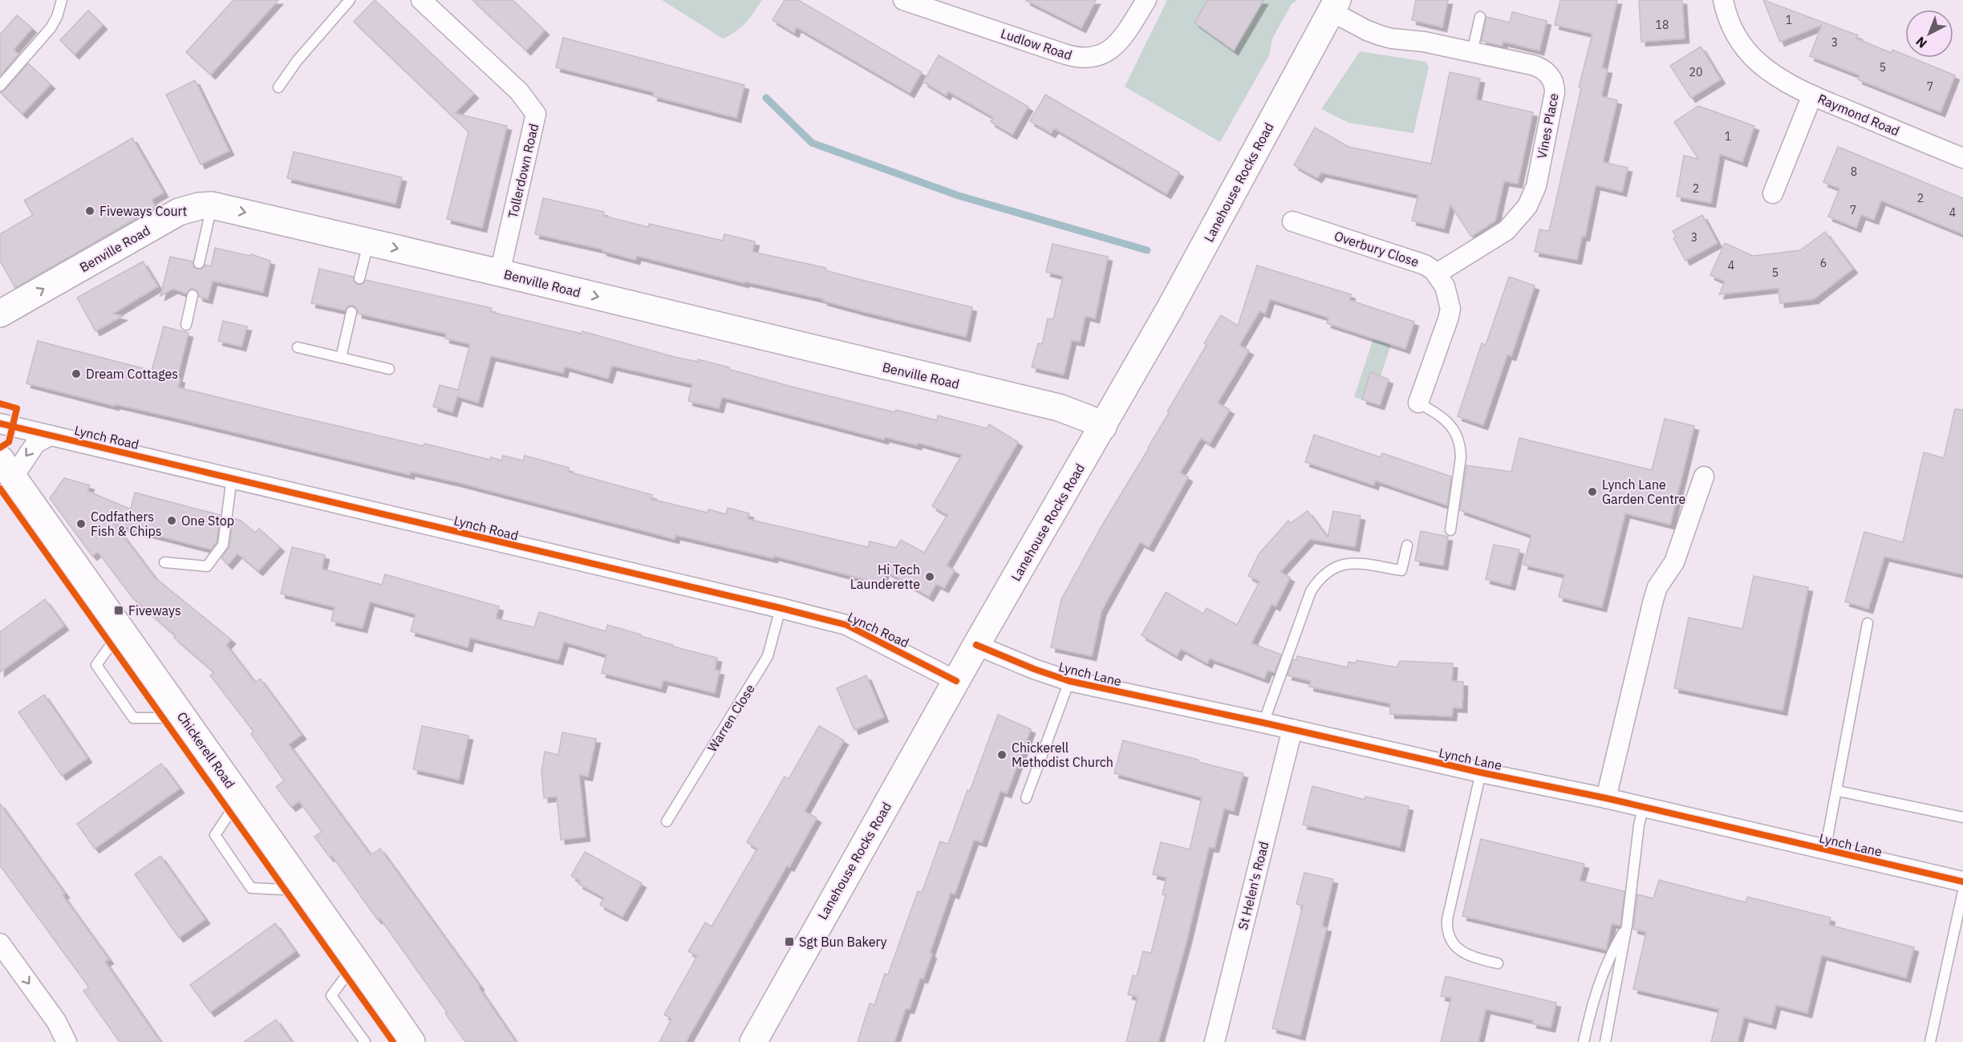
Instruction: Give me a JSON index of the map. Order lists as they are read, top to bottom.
{
  "streets": {
    "main road": ["Lanehouse Rocks Road", "Benville Road", "Chickerell Road"],
    "street": [
      "Ludlow Road",
      "Raymond Road",
      "Vines Place",
      "Tollerdown Road",
      "Overbury Close",
      "Lynch Road",
      "Lynch Lane",
      "St Helen's Road"
    ],
    "lane": ["Warren Close"]
  },
  "crossings": [
    ["Vines Place", "Lanehouse Rocks Road"],
    ["Vines Place", "Overbury Close"],
    ["Tollerdown Road", "Benville Road"],
    ["Lanehouse Rocks Road", "Benville Road"],
    ["Lanehouse Rocks Road", "Lynch Road"],
    ["Lanehouse Rocks Road", "Lynch Lane"],
    ["Lynch Road", "Warren Close"],
    ["Lynch Lane", "St Helen's Road"]
  ],
  "one_way": ["Benville Road"],
  "places": {
    "other": [
      "Fiveways Court",
      "Dream Cottages",
      "Lynch Lane Garden Centre",
      "One Stop",
      "Codfathers Fish & Chips",
      "Hi Tech Launderette",
      "Chickerell Methodist Church"
    ],
    "transit": ["Fiveways", "Sgt Bun Bakery"]
  },
  "house_numbers": [
    "1",
    "18",
    "3",
    "5",
    "20",
    "7",
    "1",
    "8",
    "2",
    "2",
    "7",
    "4",
    "3",
    "6",
    "4",
    "5"
  ],
  "north": "bottom left"
}
